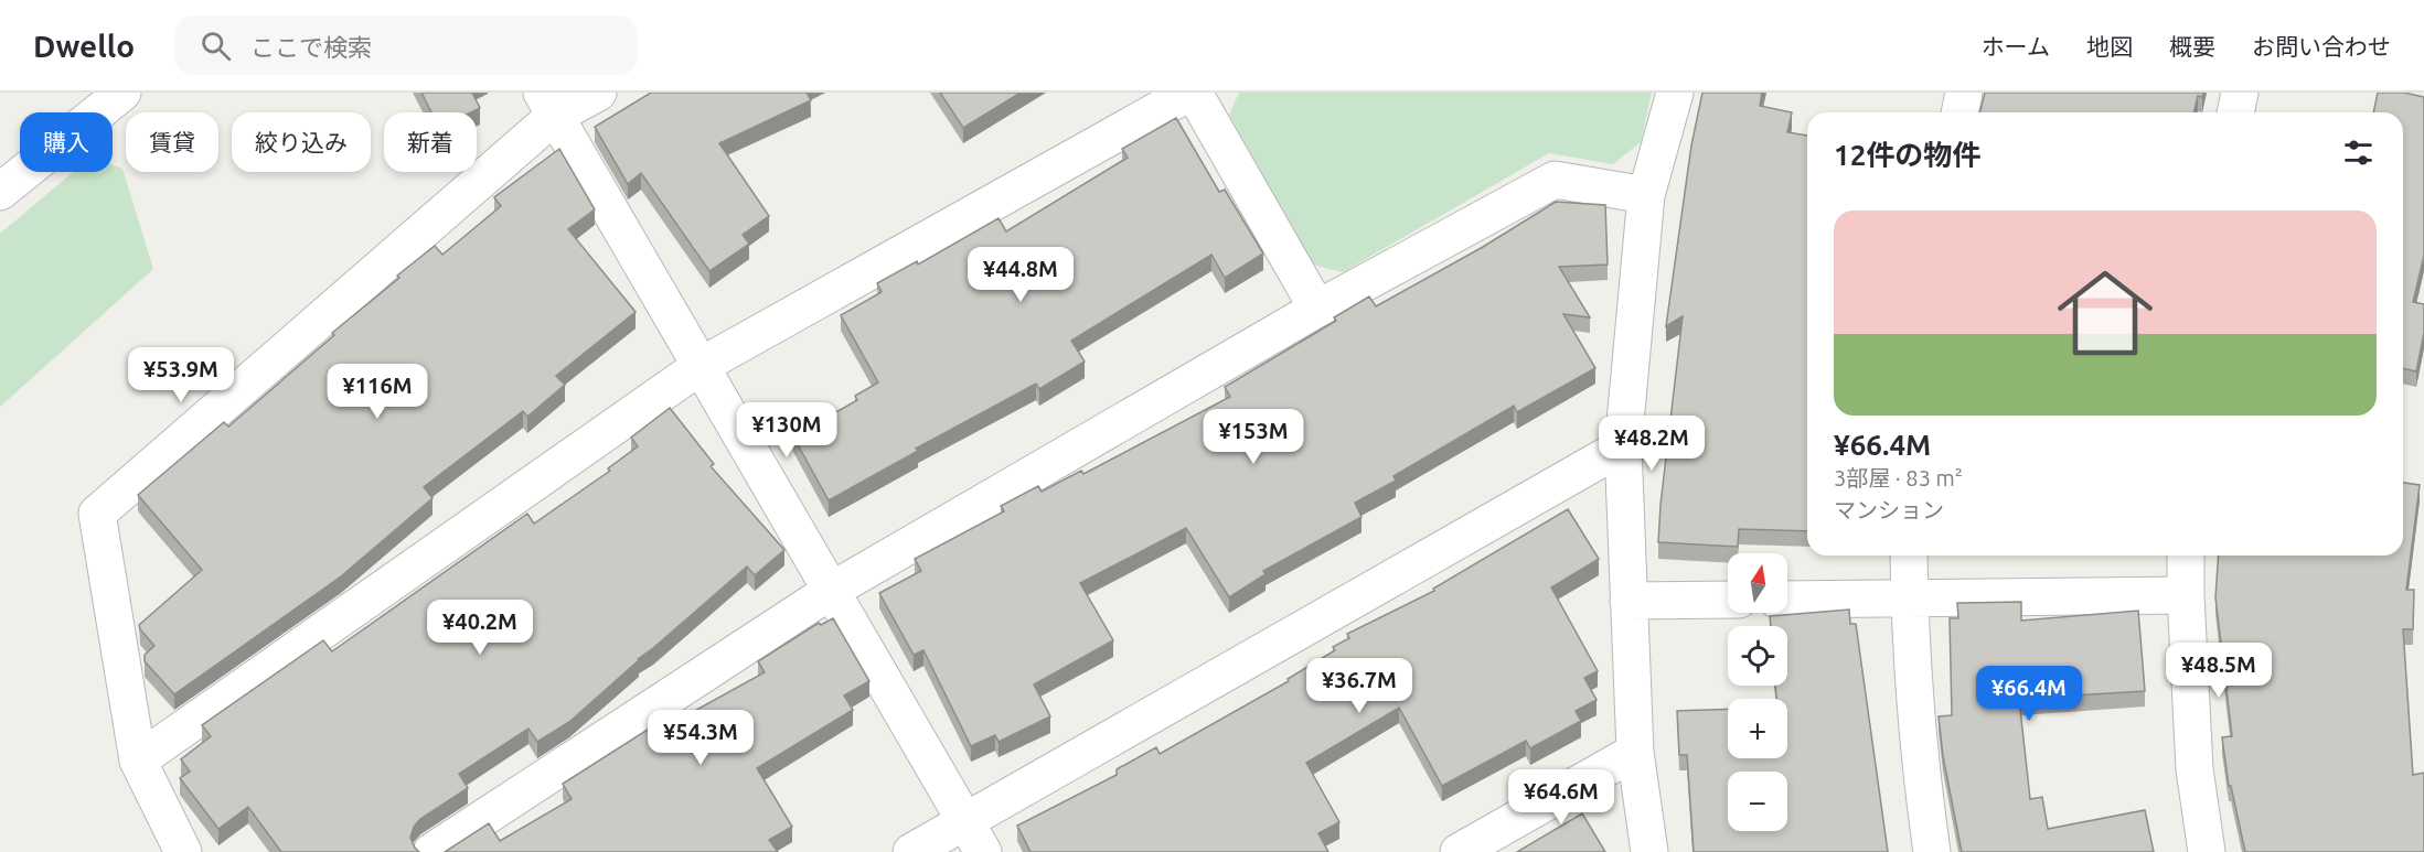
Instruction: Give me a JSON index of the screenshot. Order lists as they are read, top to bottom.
{
  "north": "top",
  "page": {
    "header": "Dwello",
    "search": "ここで検索",
    "nav": [
      "ホーム",
      "地図",
      "概要",
      "お問い合わせ"
    ],
    "chip": [
      "購入",
      "賃貸",
      "絞り込み",
      "新着"
    ],
    "heading": "12件の物件",
    "list": [
      {
        "name": "¥66.4M",
        "note": "3部屋 · 83 m² · マンション"
      }
    ],
    "price": [
      "¥44.8M",
      "¥53.9M",
      "¥116M",
      "¥130M",
      "¥153M",
      "¥48.2M",
      "¥40.2M",
      "¥48.5M",
      "¥36.7M",
      "¥66.4M",
      "¥54.3M",
      "¥64.6M"
    ],
    "map_buttons": ["+", "−"]
  }
}
